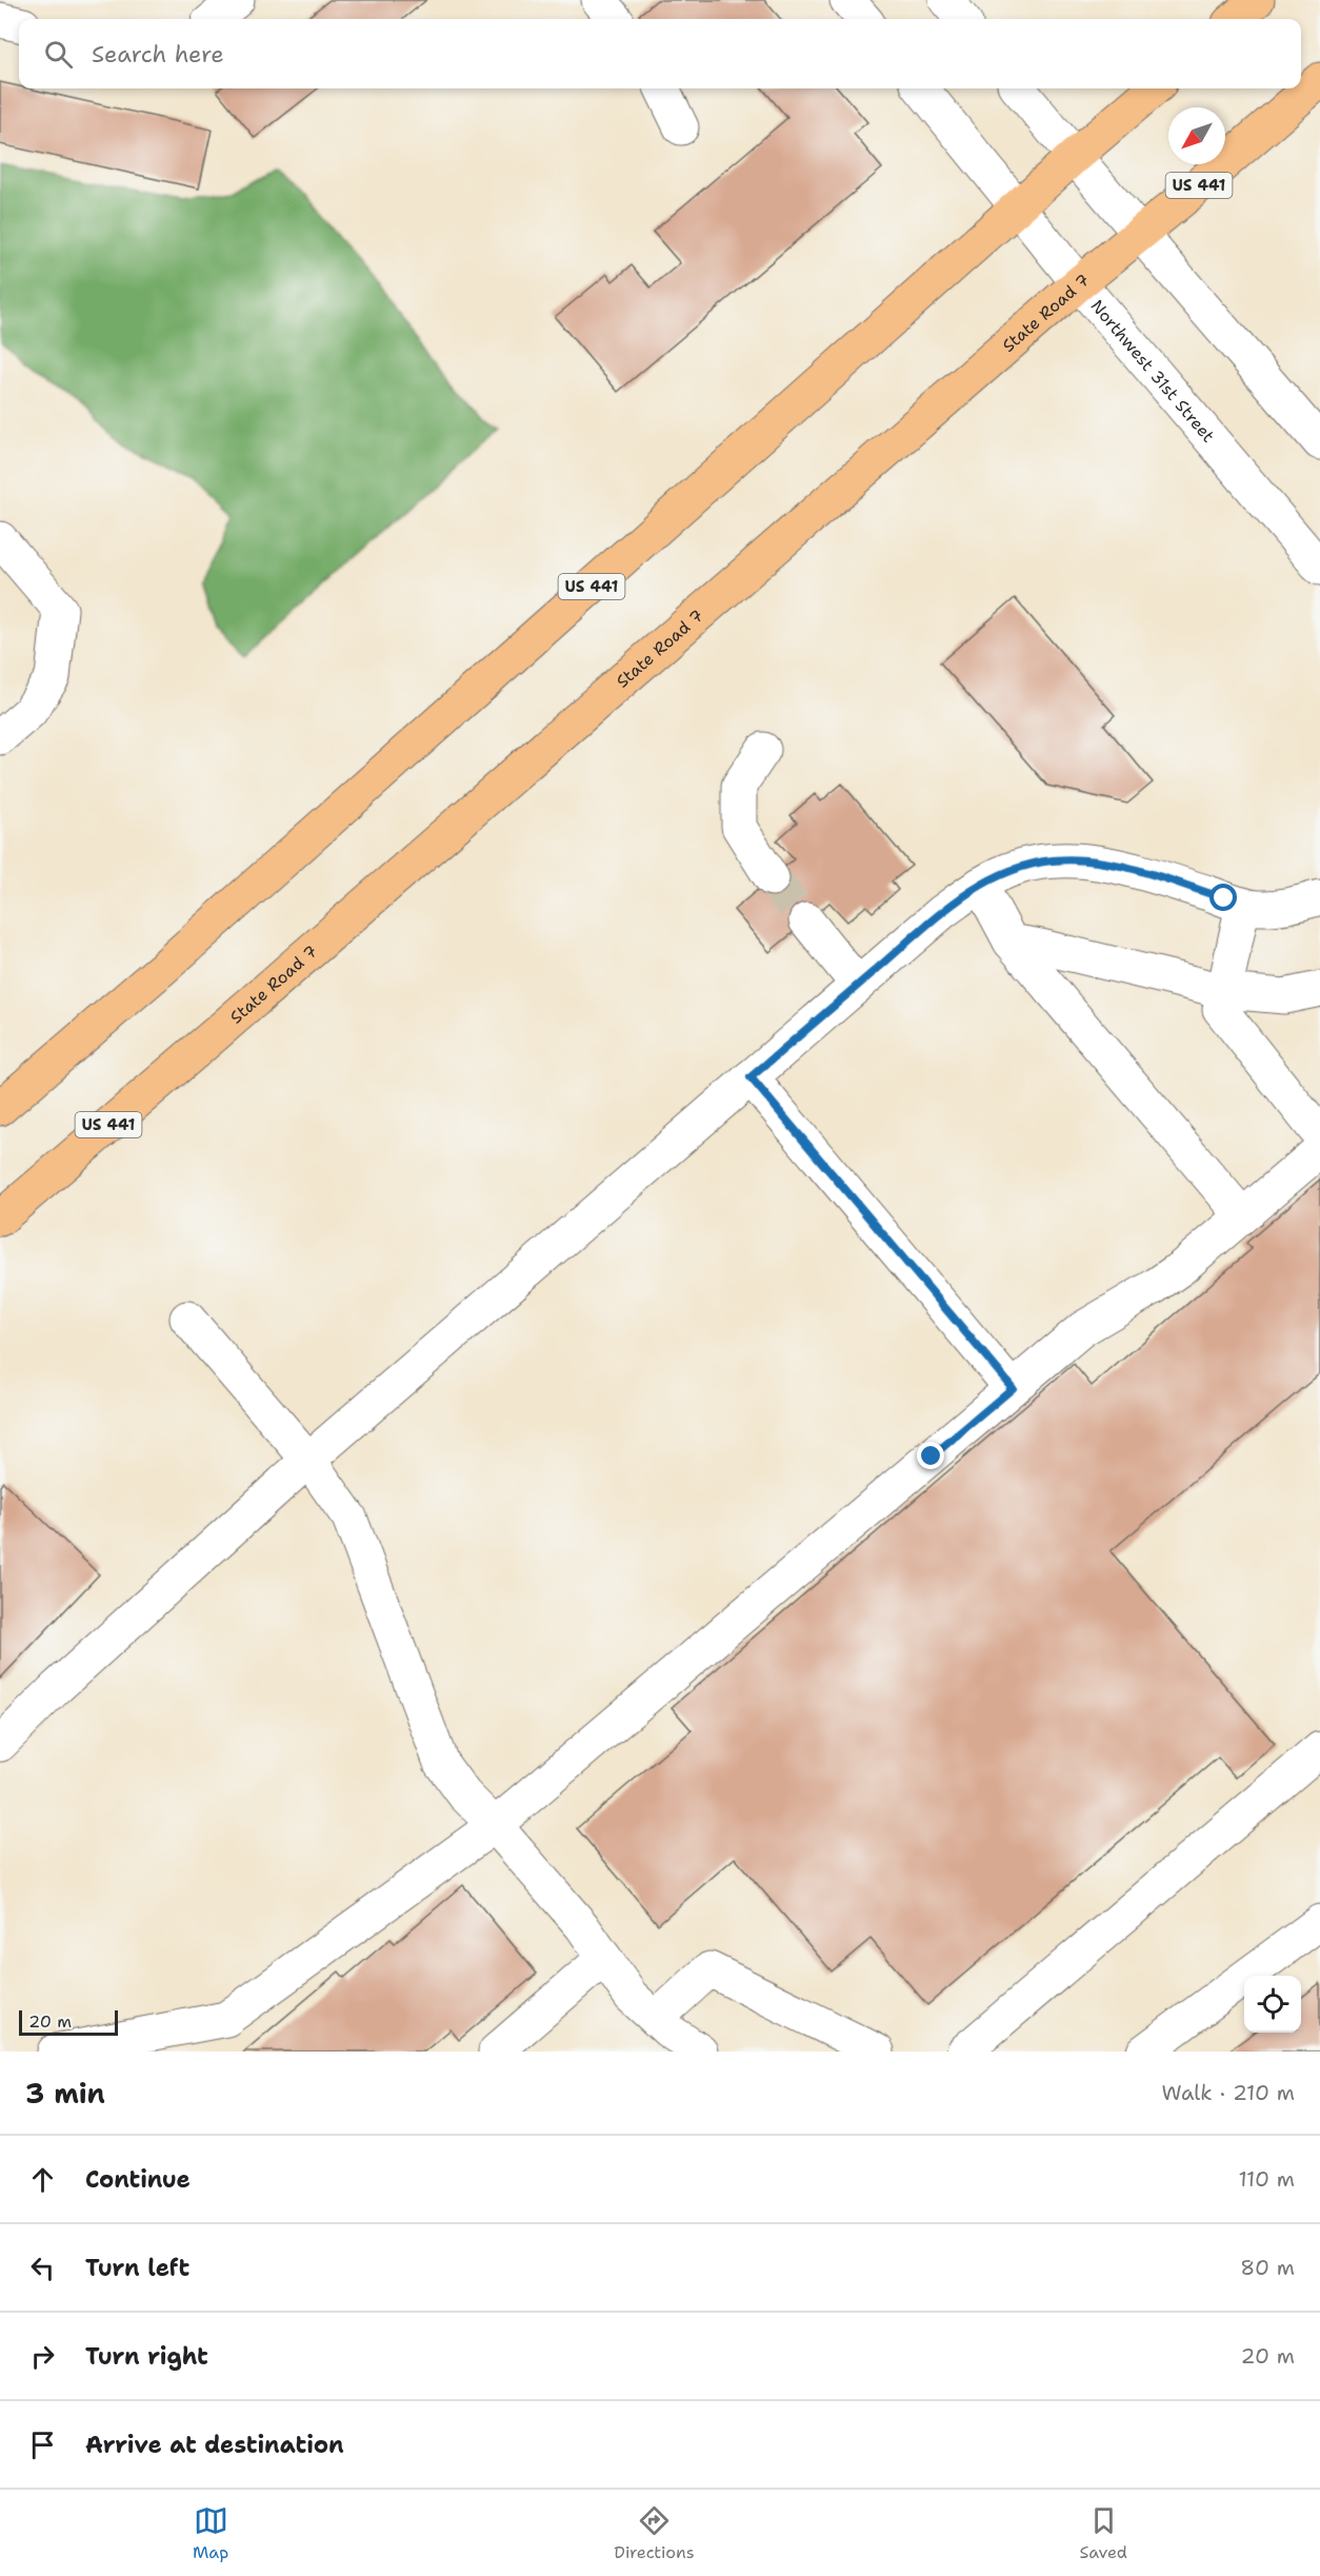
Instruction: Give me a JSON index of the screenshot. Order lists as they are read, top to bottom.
{
  "streets": {
    "main road": ["US 441", "State Road 7"],
    "street": ["Northwest 31st Street"]
  },
  "crossings": [
    ["US 441", "Northwest 31st Street"],
    ["State Road 7", "Northwest 31st Street"]
  ],
  "scale_bar": "20 m",
  "north": "bottom left",
  "page": {
    "search": "Search here",
    "scale": "20 m",
    "heading": ["3 min", "Walk · 210 m"],
    "list": [
      ["Continue", "110 m"],
      ["Turn left", "80 m"],
      ["Turn right", "20 m"],
      "Arrive at destination"
    ],
    "nav": ["Map", "Directions", "Saved"]
  }
}
